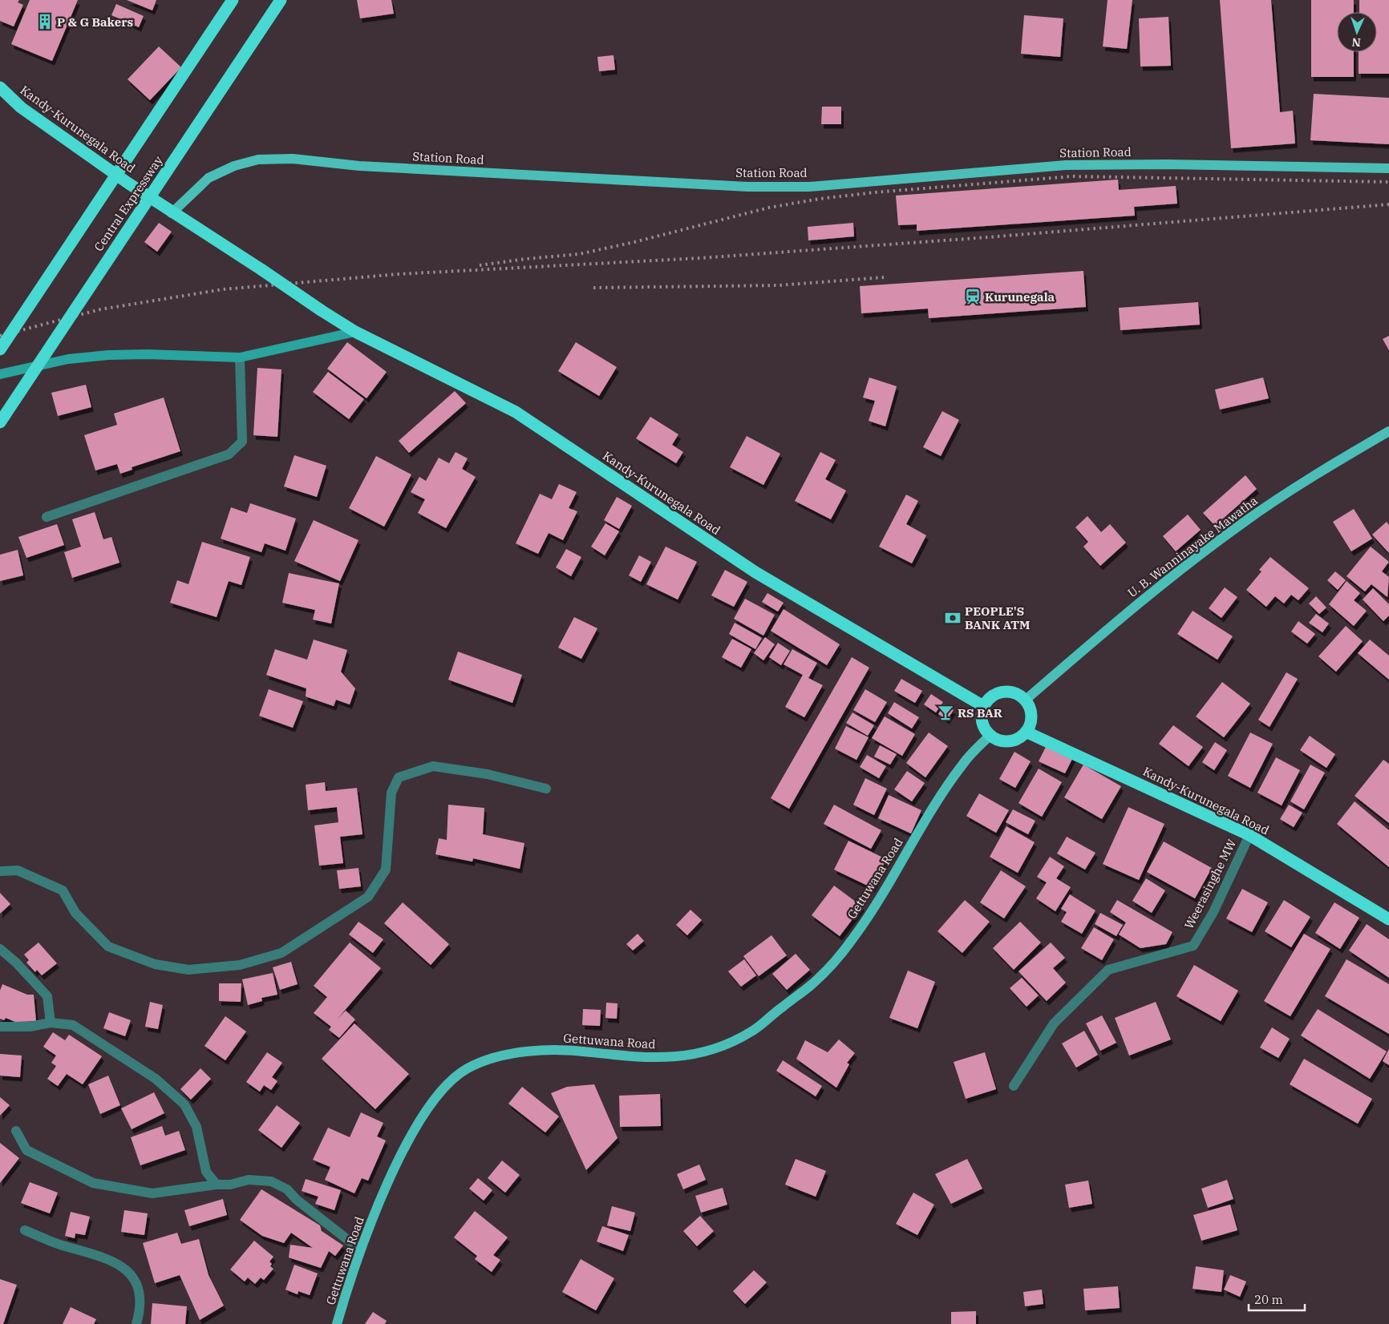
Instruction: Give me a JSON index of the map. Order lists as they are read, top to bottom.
{
  "streets": {
    "highway": ["Kandy-Kurunegala Road", "Central Expressway"],
    "main road": ["Station Road", "U. B. Wanninayake Mawatha", "Gettuwana Road"],
    "street": ["Weerasinghe MW"]
  },
  "crossings": [
    ["Kandy-Kurunegala Road", "Station Road"],
    ["Kandy-Kurunegala Road", "U. B. Wanninayake Mawatha"],
    ["Kandy-Kurunegala Road", "Gettuwana Road"],
    ["Kandy-Kurunegala Road", "Weerasinghe MW"],
    ["U. B. Wanninayake Mawatha", "Gettuwana Road"]
  ],
  "places": {
    "building": ["P & G Bakers"],
    "station": ["Kurunegala"],
    "bank": ["PEOPLE'S BANK ATM"],
    "bar": ["RS BAR"]
  },
  "scale_bar": "20 m",
  "north": "bottom"
}
